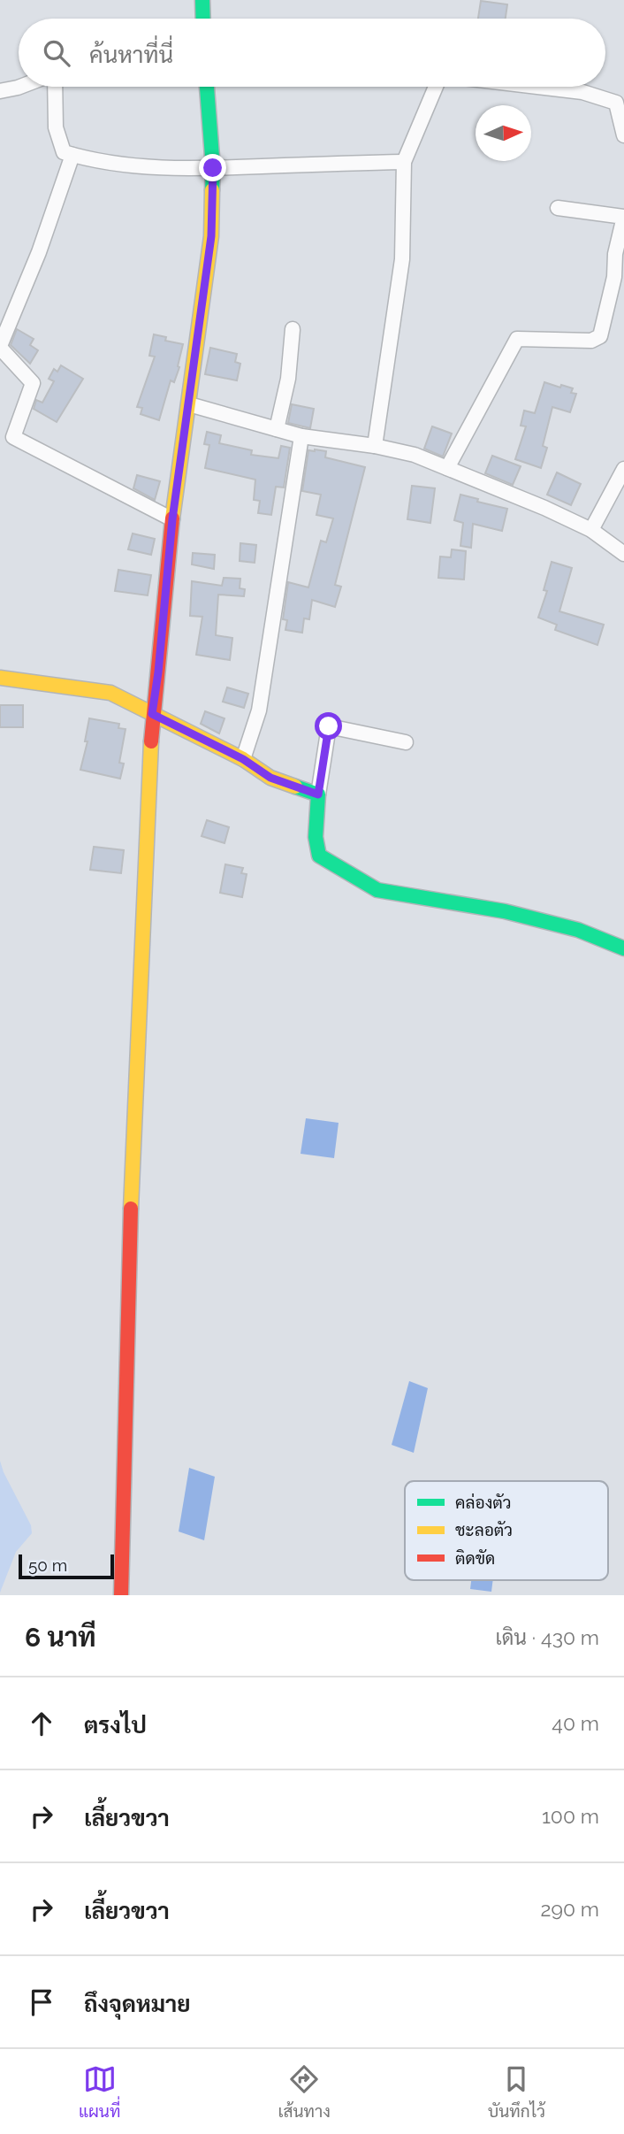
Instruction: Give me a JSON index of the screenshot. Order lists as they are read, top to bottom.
{
  "legend": ["คล่องตัว", "ชะลอตัว", "ติดขัด"],
  "scale_bar": "50 m",
  "north": "right",
  "page": {
    "search": "ค้นหาที่นี่",
    "scale": "50 m",
    "heading": ["6 นาที", "เดิน · 430 m"],
    "list": [
      ["ตรงไป", "40 m"],
      ["เลี้ยวขวา", "100 m"],
      ["เลี้ยวขวา", "290 m"],
      "ถึงจุดหมาย"
    ],
    "nav": ["แผนที่", "เส้นทาง", "บันทึกไว้"]
  }
}
